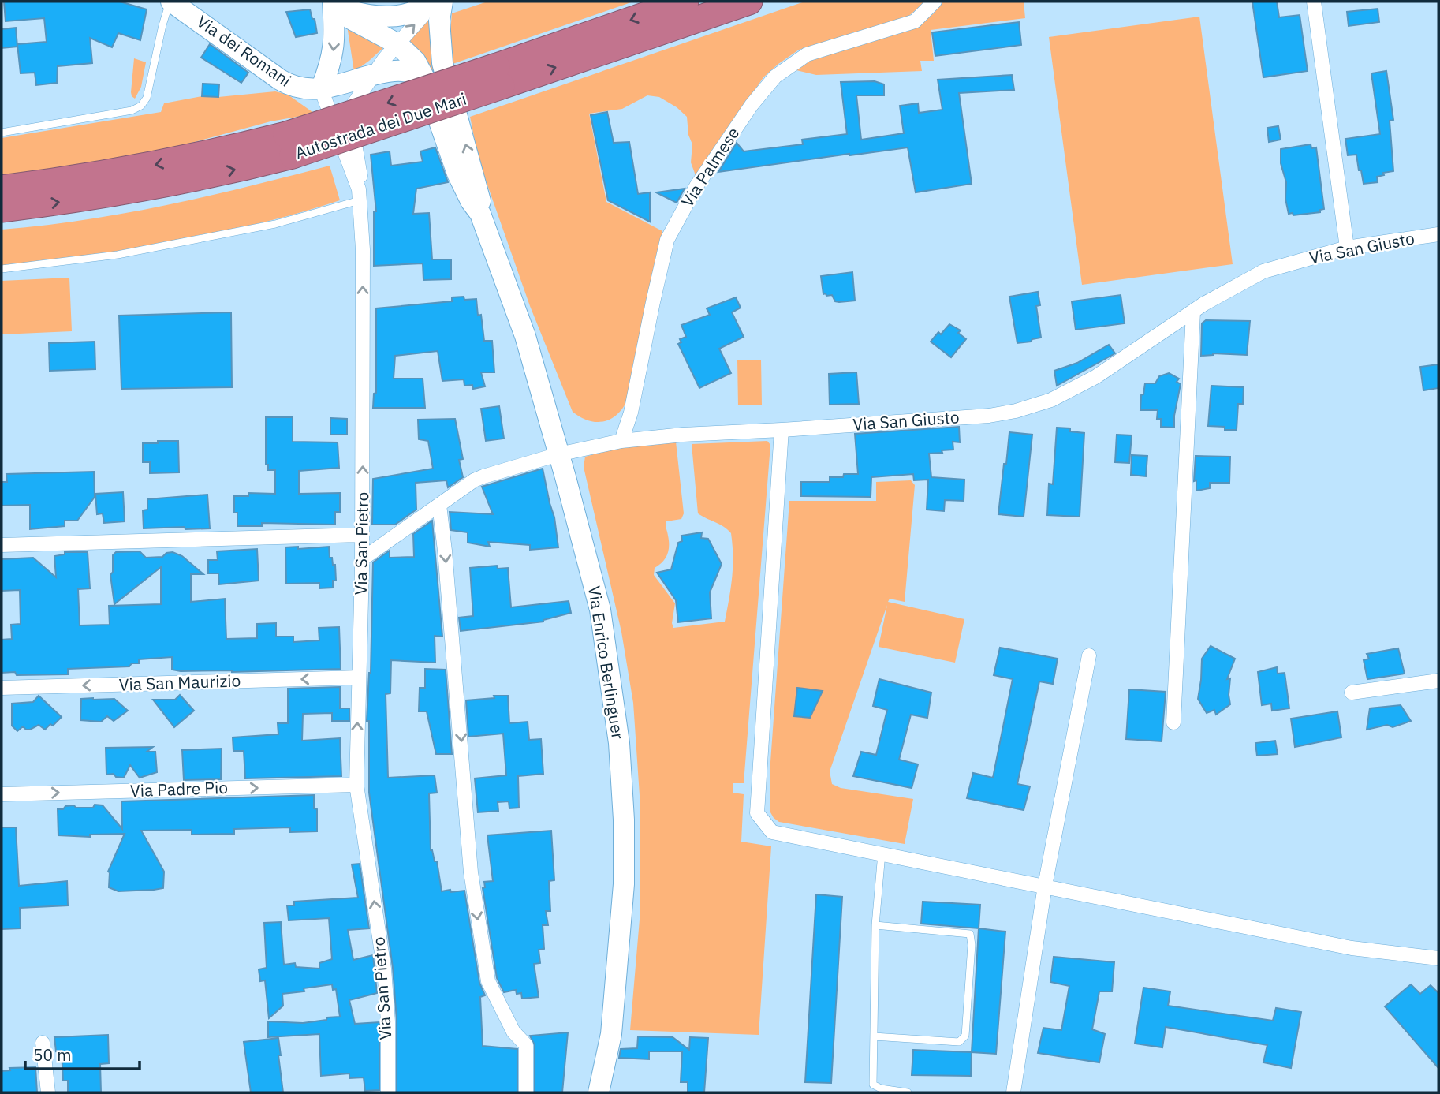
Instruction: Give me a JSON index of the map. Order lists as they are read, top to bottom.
{
  "streets": {
    "highway": ["Autostrada dei Due Mari"],
    "main road": ["Via dei Romani", "Via Enrico Berlinguer"],
    "street": [
      "Via Palmese",
      "Via San Giusto",
      "Via San Pietro",
      "Via San Maurizio",
      "Via Padre Pio"
    ]
  },
  "crossings": [
    ["Via dei Romani", "Via San Pietro"],
    ["Via Palmese", "Via San Giusto"],
    ["Via San Giusto", "Via San Pietro"],
    ["Via San Giusto", "Via Enrico Berlinguer"],
    ["Via San Pietro", "Via San Maurizio"],
    ["Via San Pietro", "Via Padre Pio"]
  ],
  "one_way": ["Via San Maurizio", "Via Padre Pio"],
  "scale_bar": "50 m"
}
